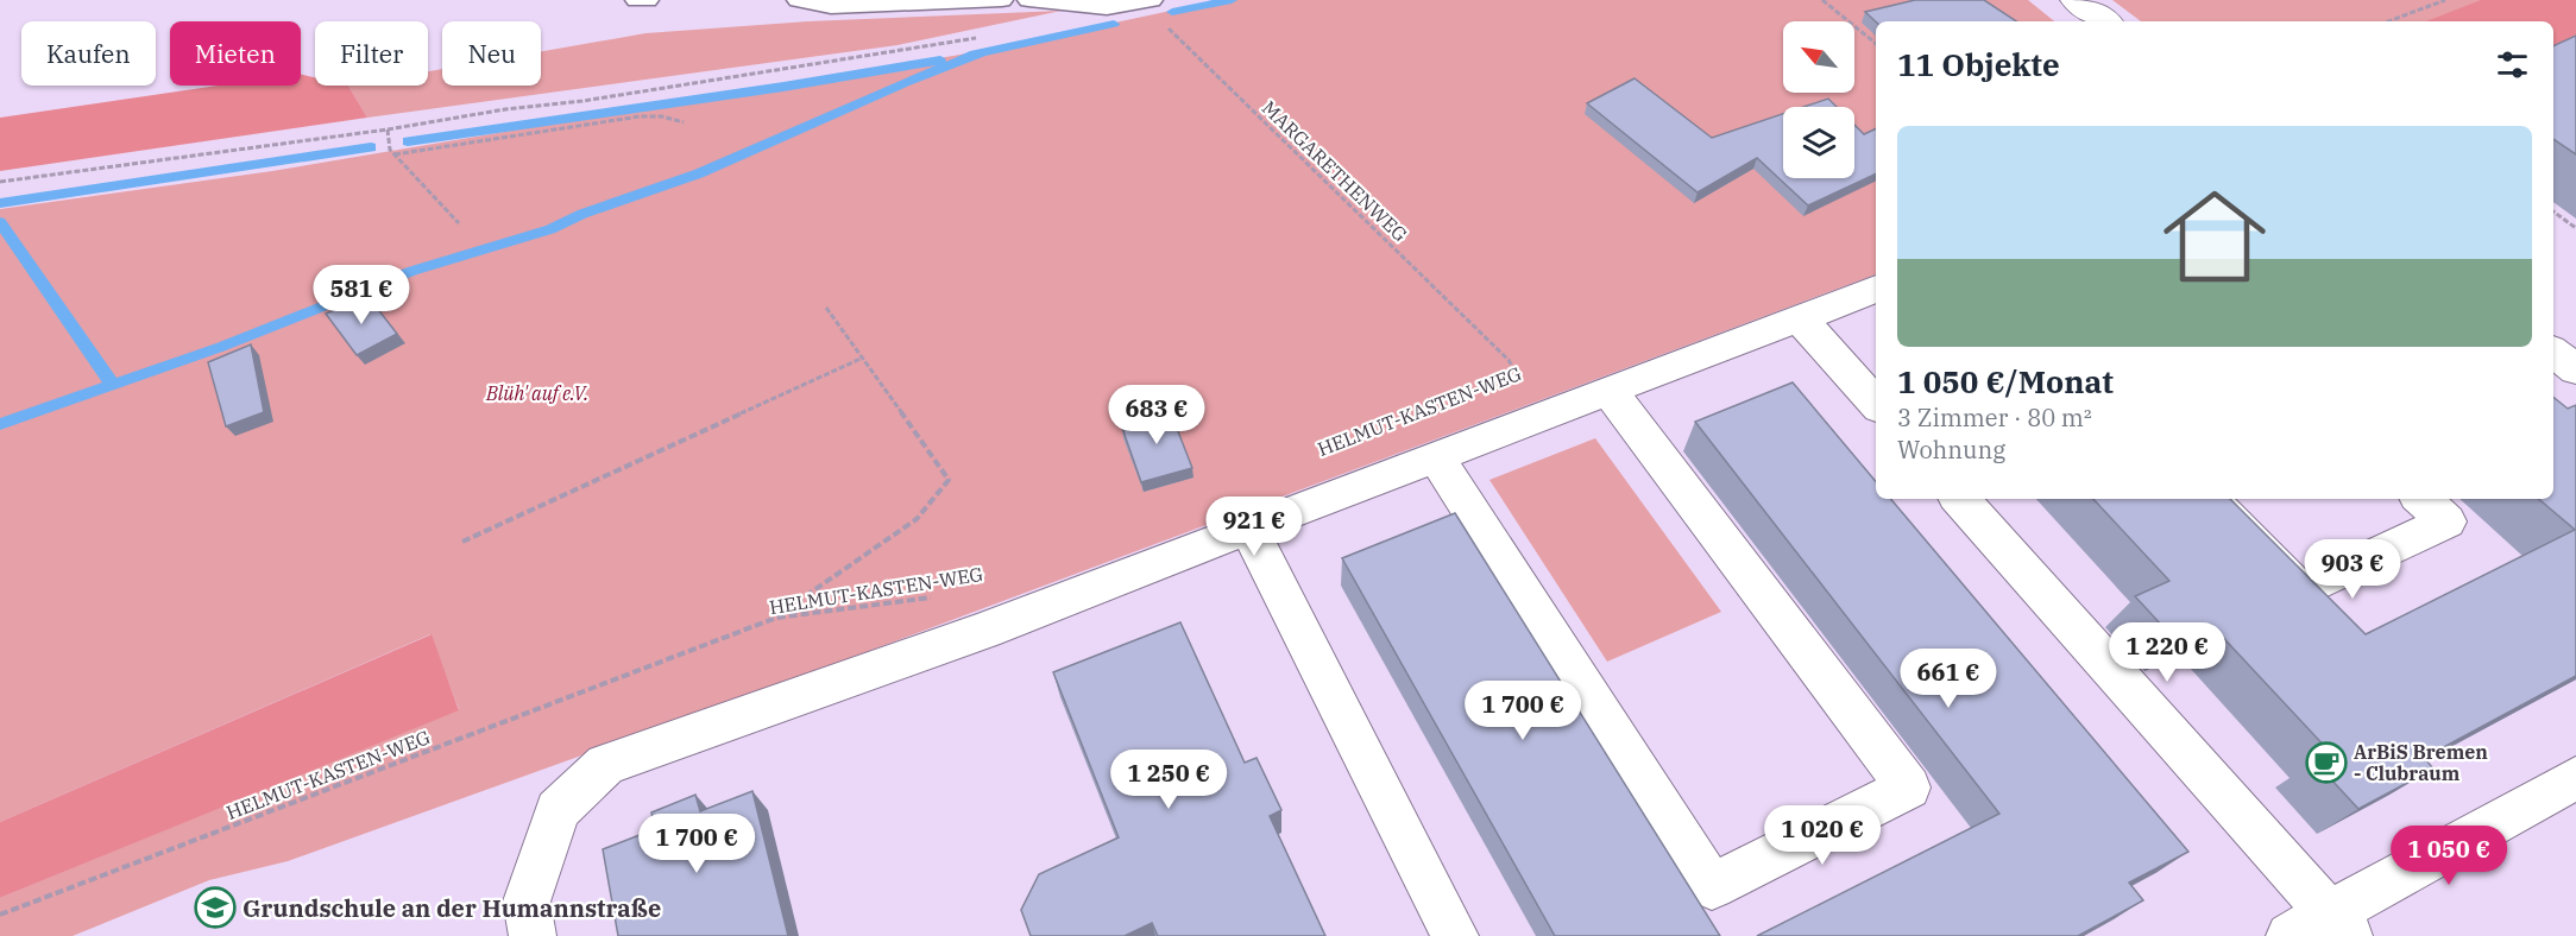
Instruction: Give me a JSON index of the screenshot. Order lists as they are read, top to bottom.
{
  "streets": {
    "path": ["MARGARETHENWEG", "HELMUT-KASTEN-WEG"]
  },
  "parks": ["Blüh' auf e.V."],
  "places": {
    "cafe": ["ArBiS Bremen - Clubraum"],
    "school or university": ["Grundschule an der Humannstraße"]
  },
  "north": "top left",
  "page": {
    "chip": [
      "Kaufen",
      "Mieten",
      "Filter",
      "Neu"
    ],
    "heading": "11 Objekte",
    "list": [
      {
        "name": "1 050 €/Monat",
        "note": "3 Zimmer · 80 m² · Wohnung"
      }
    ],
    "price": [
      "581 €",
      "683 €",
      "921 €",
      "903 €",
      "1 220 €",
      "661 €",
      "1 700 €",
      "1 250 €",
      "1 020 €",
      "1 700 €",
      "1 050 €"
    ]
  }
}
